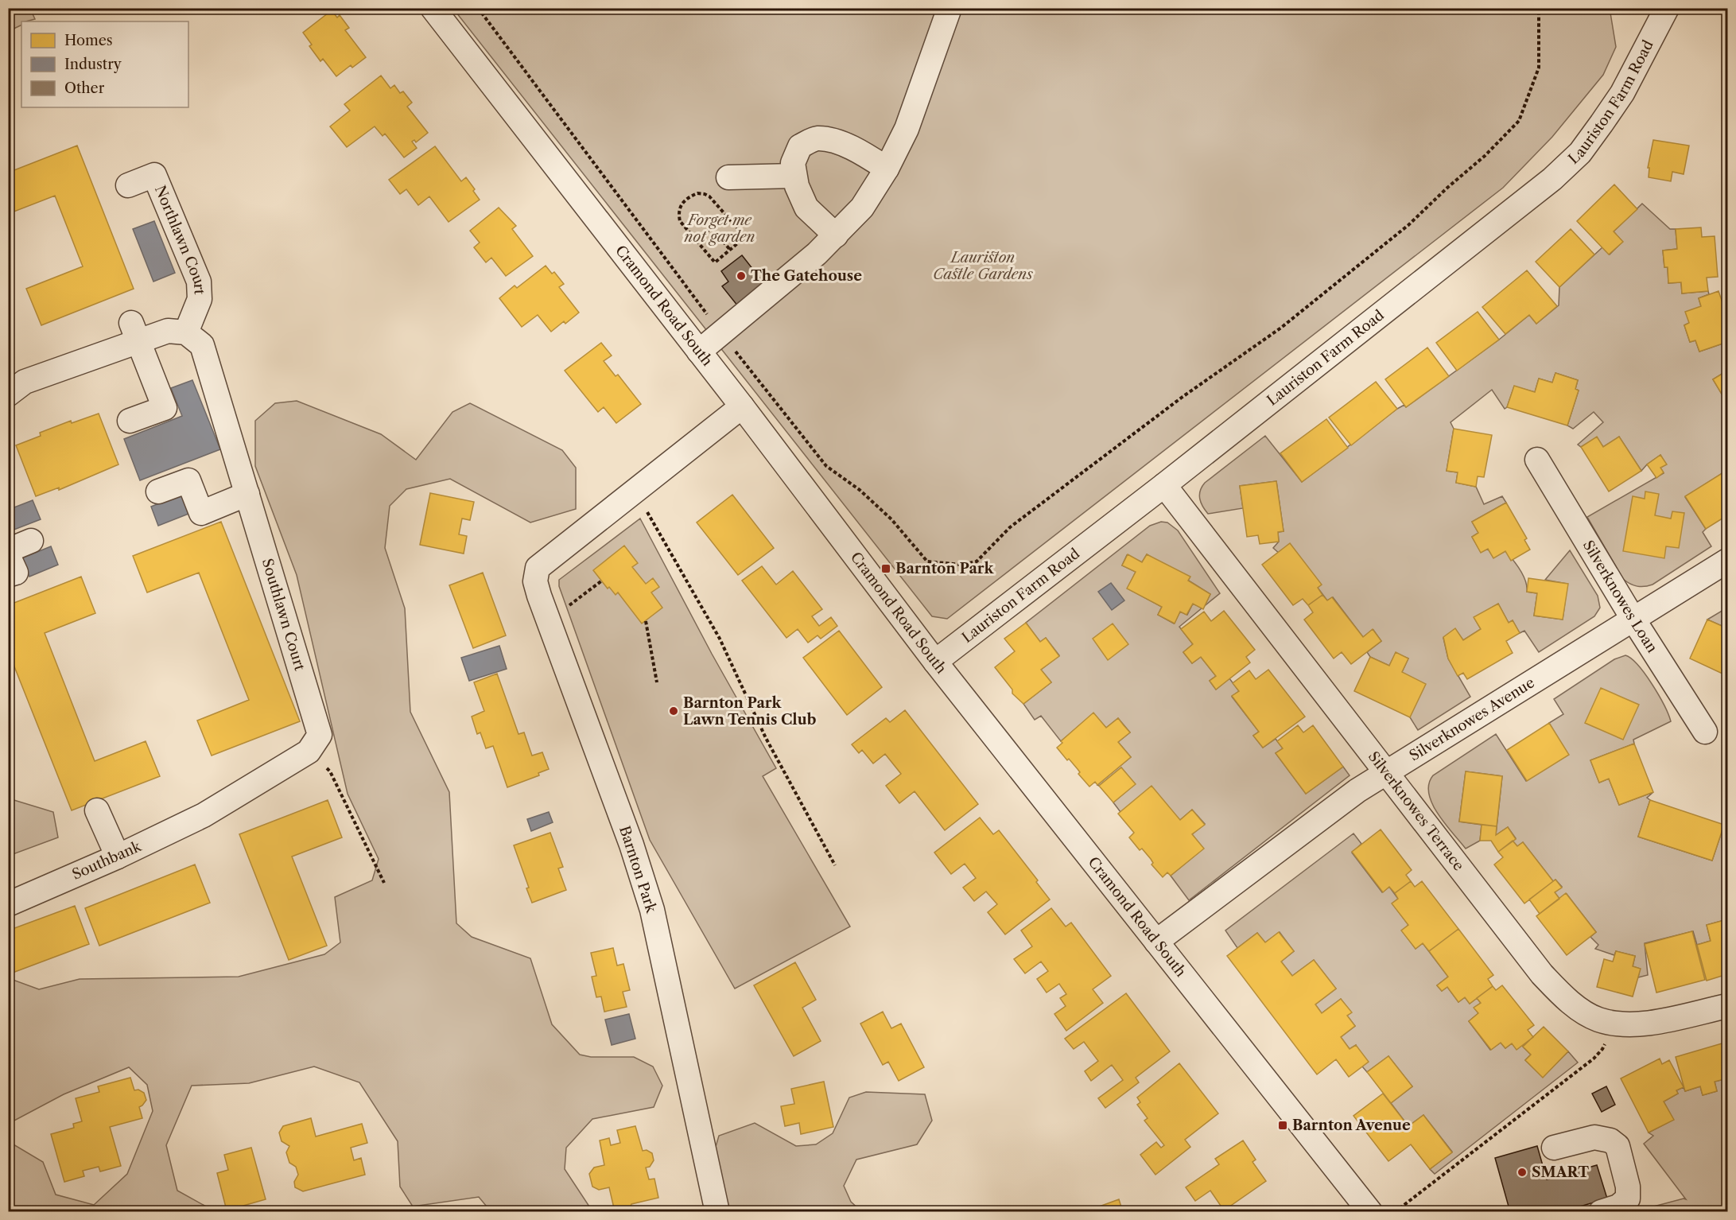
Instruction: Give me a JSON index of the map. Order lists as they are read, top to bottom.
{
  "streets": {
    "street": [
      "Lauriston Farm Road",
      "Northlawn Court",
      "Cramond Road South",
      "Silverknowes Loan",
      "Southlawn Court",
      "Silverknowes Avenue",
      "Silverknowes Terrace",
      "Southbank",
      "Barnton Park"
    ]
  },
  "crossings": [
    ["Lauriston Farm Road", "Cramond Road South"],
    ["Lauriston Farm Road", "Silverknowes Terrace"],
    ["Cramond Road South", "Silverknowes Avenue"],
    ["Cramond Road South", "Barnton Park"],
    ["Silverknowes Loan", "Silverknowes Avenue"],
    ["Southlawn Court", "Southbank"],
    ["Silverknowes Avenue", "Silverknowes Terrace"]
  ],
  "parks": ["Forget me not garden", "Lauriston Castle Gardens"],
  "places": {
    "other": ["The Gatehouse", "Barnton Park Lawn Tennis Club", "SMART"],
    "transit": ["Barnton Park", "Barnton Avenue"]
  },
  "legend": ["Homes", "Industry", "Other"]
}
